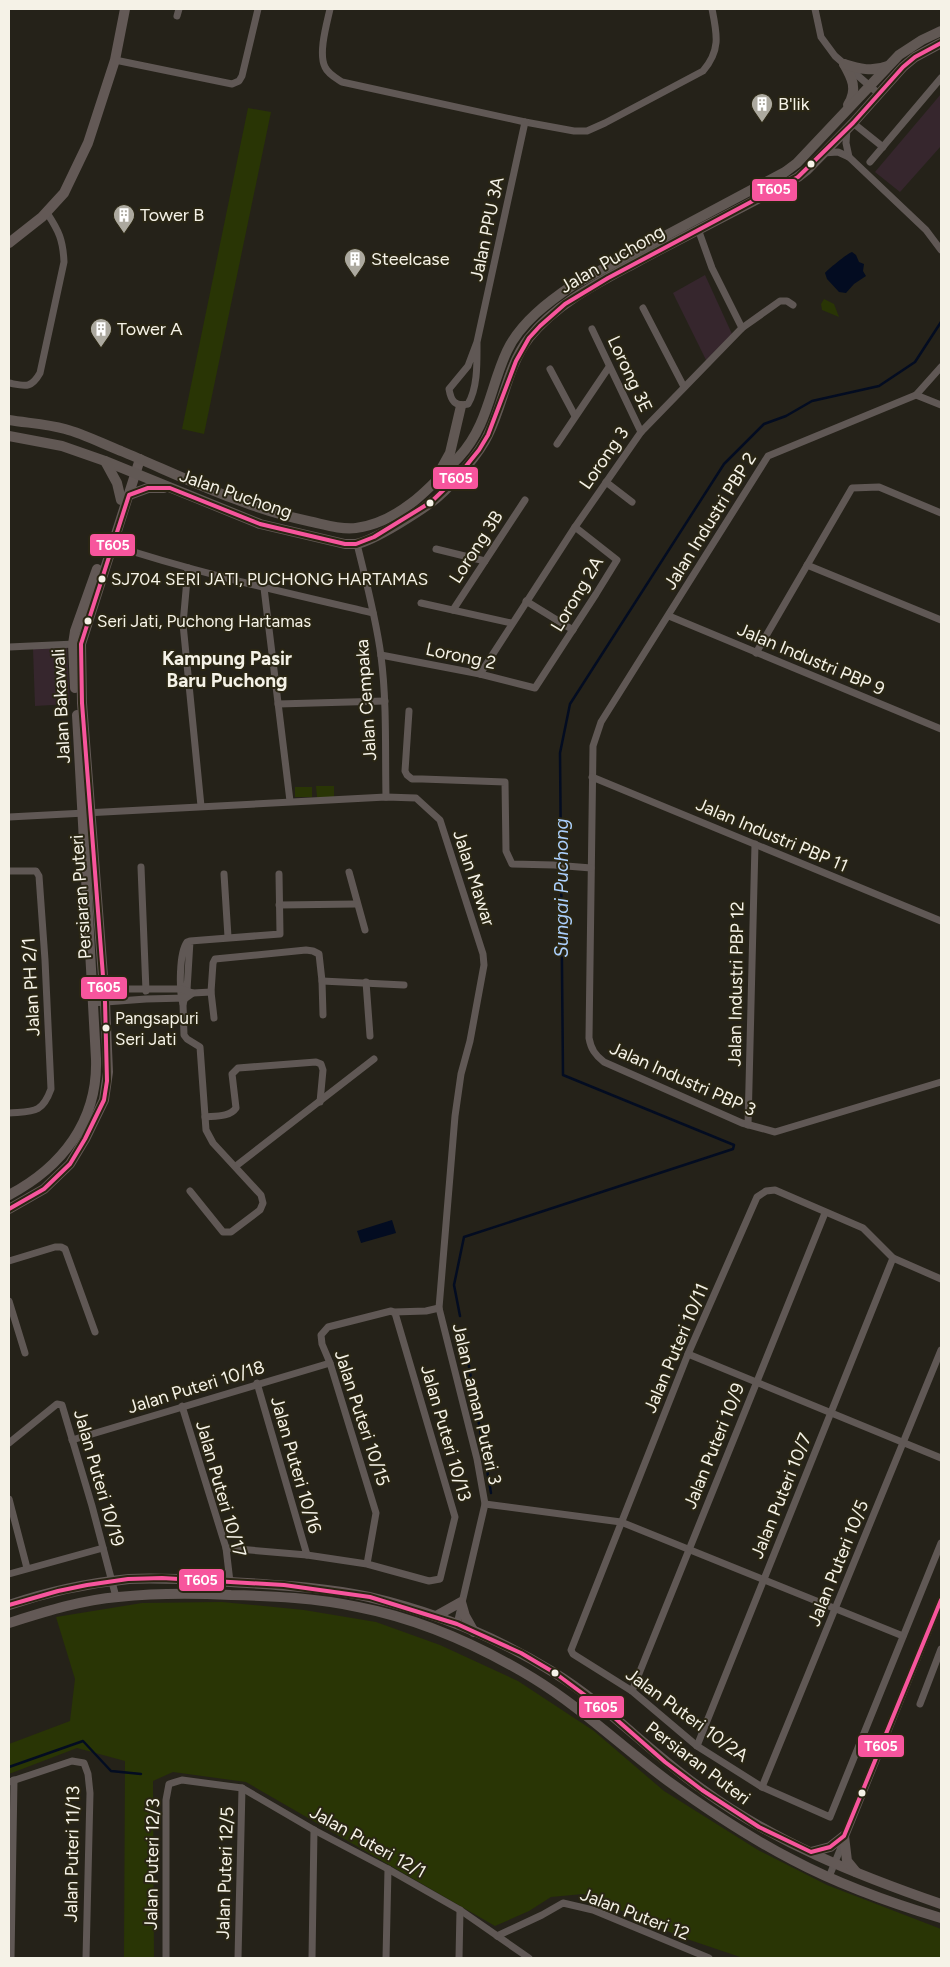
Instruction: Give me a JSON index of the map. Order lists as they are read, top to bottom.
{
  "streets": {
    "main road": ["Jalan Puchong", "Jalan Bakawali", "Persiaran Puteri"],
    "street": [
      "Jalan PPU 3A",
      "Lorong 3E",
      "Lorong 3",
      "Jalan Industri PBP 2",
      "Lorong 3B",
      "Lorong 2A",
      "Lorong 2",
      "Jalan Industri PBP 9",
      "Jalan Cempaka",
      "Jalan Industri PBP 11",
      "Jalan Mawar",
      "Jalan Industri PBP 12",
      "Jalan PH 2/1",
      "Jalan Industri PBP 3",
      "Jalan Puteri 10/11",
      "Jalan Puteri 10/18",
      "Jalan Laman Puteri 3",
      "Jalan Puteri 10/15",
      "Jalan Puteri 10/13",
      "Jalan Puteri 10/9",
      "Jalan Puteri 10/16",
      "Jalan Puteri 10/19",
      "Jalan Puteri 10/17",
      "Jalan Puteri 10/7",
      "Jalan Puteri 10/5",
      "Jalan Puteri 10/2A",
      "Jalan Puteri 12/1",
      "Jalan Puteri 11/13",
      "Jalan Puteri 12/3",
      "Jalan Puteri 12/5",
      "Jalan Puteri 12"
    ]
  },
  "crossings": [
    ["Jalan Puchong", "Jalan Cempaka"],
    ["Jalan Puchong", "Jalan Bakawali"],
    ["Lorong 3E", "Lorong 3"],
    ["Lorong 3", "Lorong 2A"],
    ["Lorong 3", "Lorong 2"],
    ["Jalan Industri PBP 2", "Jalan Industri PBP 9"],
    ["Jalan Industri PBP 2", "Jalan Industri PBP 11"],
    ["Jalan Industri PBP 2", "Jalan Industri PBP 3"],
    ["Lorong 2A", "Lorong 2"],
    ["Lorong 2", "Jalan Cempaka"],
    ["Jalan Cempaka", "Jalan Mawar"],
    ["Jalan Bakawali", "Jalan Mawar"],
    ["Jalan Bakawali", "Persiaran Puteri"],
    ["Jalan Industri PBP 11", "Jalan Industri PBP 12"],
    ["Jalan Industri PBP 11", "Jalan Industri PBP 3"],
    ["Jalan Mawar", "Persiaran Puteri"],
    ["Jalan Mawar", "Jalan Laman Puteri 3"],
    ["Persiaran Puteri", "Jalan Laman Puteri 3"],
    ["Persiaran Puteri", "Jalan Puteri 10/19"],
    ["Persiaran Puteri", "Jalan Puteri 10/17"],
    ["Jalan Industri PBP 12", "Jalan Industri PBP 3"],
    ["Jalan Puteri 10/11", "Jalan Puteri 10/9"],
    ["Jalan Puteri 10/11", "Jalan Puteri 10/2A"],
    ["Jalan Puteri 10/18", "Jalan Puteri 10/15"],
    ["Jalan Puteri 10/18", "Jalan Puteri 10/16"],
    ["Jalan Puteri 10/18", "Jalan Puteri 10/19"],
    ["Jalan Puteri 10/18", "Jalan Puteri 10/17"],
    ["Jalan Puteri 10/15", "Jalan Puteri 10/13"],
    ["Jalan Puteri 10/13", "Jalan Puteri 10/16"],
    ["Jalan Puteri 10/13", "Jalan Puteri 10/17"],
    ["Jalan Puteri 10/9", "Jalan Puteri 10/2A"],
    ["Jalan Puteri 10/7", "Jalan Puteri 10/2A"],
    ["Jalan Puteri 10/5", "Jalan Puteri 10/2A"],
    ["Jalan Puteri 12/1", "Jalan Puteri 12/3"],
    ["Jalan Puteri 12/1", "Jalan Puteri 12/5"],
    ["Jalan Puteri 12/1", "Jalan Puteri 12"]
  ],
  "districts": ["Kampung Pasir Baru Puchong"],
  "water": ["Sungai Puchong"],
  "places": {
    "building": [
      "B'lik",
      "Tower B",
      "Steelcase",
      "Tower A"
    ],
    "other": ["SJ704 SERI JATI, PUCHONG HARTAMAS", "Seri Jati, Puchong Hartamas", "Pangsapuri Seri Jati"]
  },
  "lines": ["transit line T605"]
}
